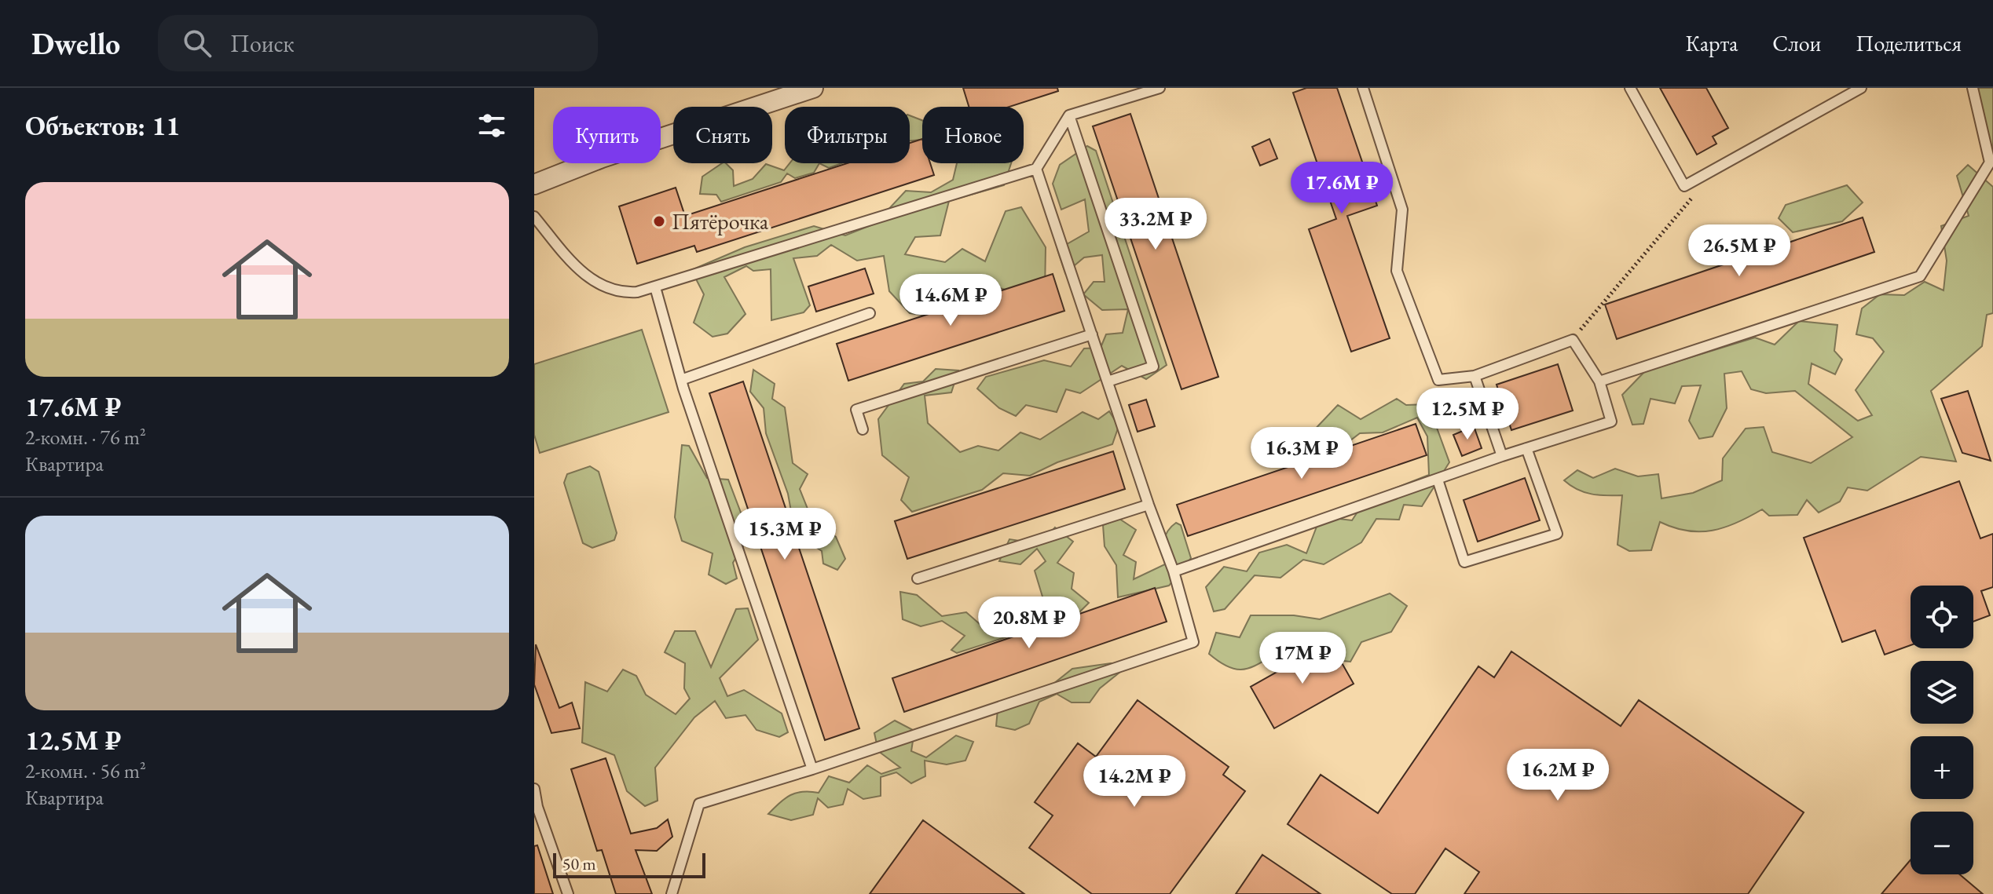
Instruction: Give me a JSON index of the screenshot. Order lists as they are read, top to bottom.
{
  "places": ["Пятёрочка"],
  "scale_bar": "50 m",
  "page": {
    "header": "Dwello",
    "search": "Поиск",
    "nav": ["Карта", "Слои", "Поделиться"],
    "heading": "Объектов: 11",
    "chip": [
      "Купить",
      "Снять",
      "Фильтры",
      "Новое"
    ],
    "price": [
      "17.6M ₽",
      "33.2M ₽",
      "26.5M ₽",
      "14.6M ₽",
      "12.5M ₽",
      "16.3M ₽",
      "15.3M ₽",
      "20.8M ₽",
      "17M ₽",
      "16.2M ₽",
      "14.2M ₽"
    ],
    "list": [
      {
        "name": "17.6M ₽",
        "note": "2-комн. · 76 m² · Квартира"
      },
      {
        "name": "12.5M ₽",
        "note": "2-комн. · 56 m² · Квартира"
      }
    ],
    "map_buttons": ["+", "−"],
    "scale": "50 m"
  }
}
